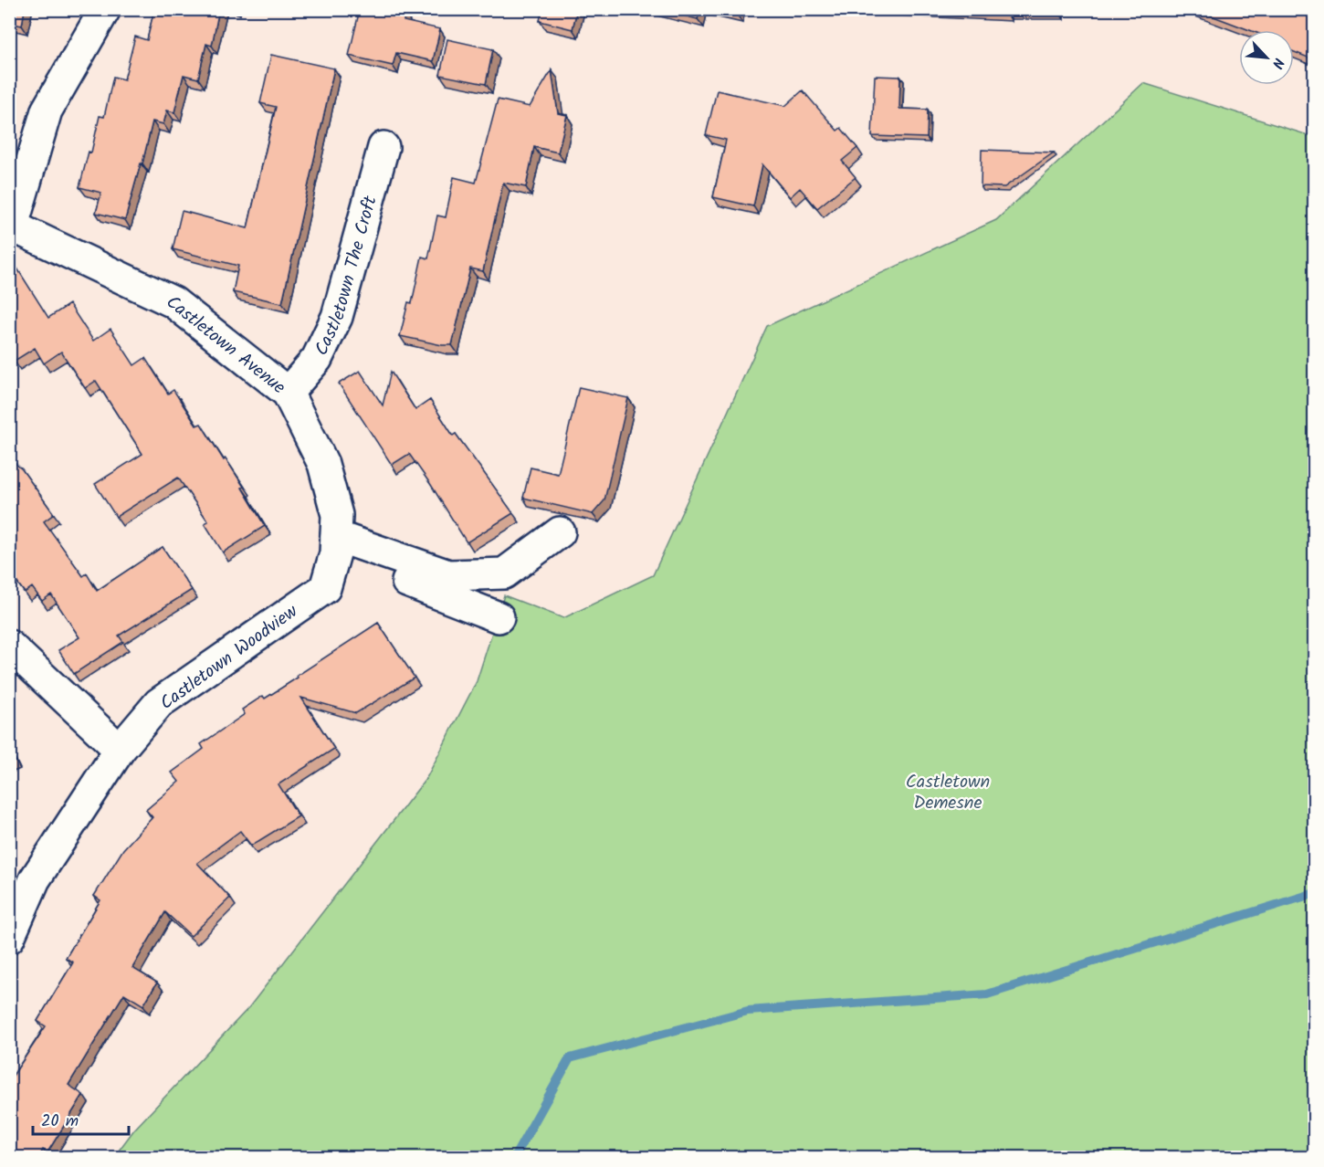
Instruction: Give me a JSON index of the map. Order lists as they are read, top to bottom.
{
  "streets": {
    "street": ["Castletown The Croft", "Castletown Avenue", "Castletown Woodview"]
  },
  "crossings": [
    ["Castletown The Croft", "Castletown Avenue"],
    ["Castletown Avenue", "Castletown Woodview"]
  ],
  "parks": ["Castletown Demesne"],
  "scale_bar": "20 m",
  "north": "bottom right"
}
